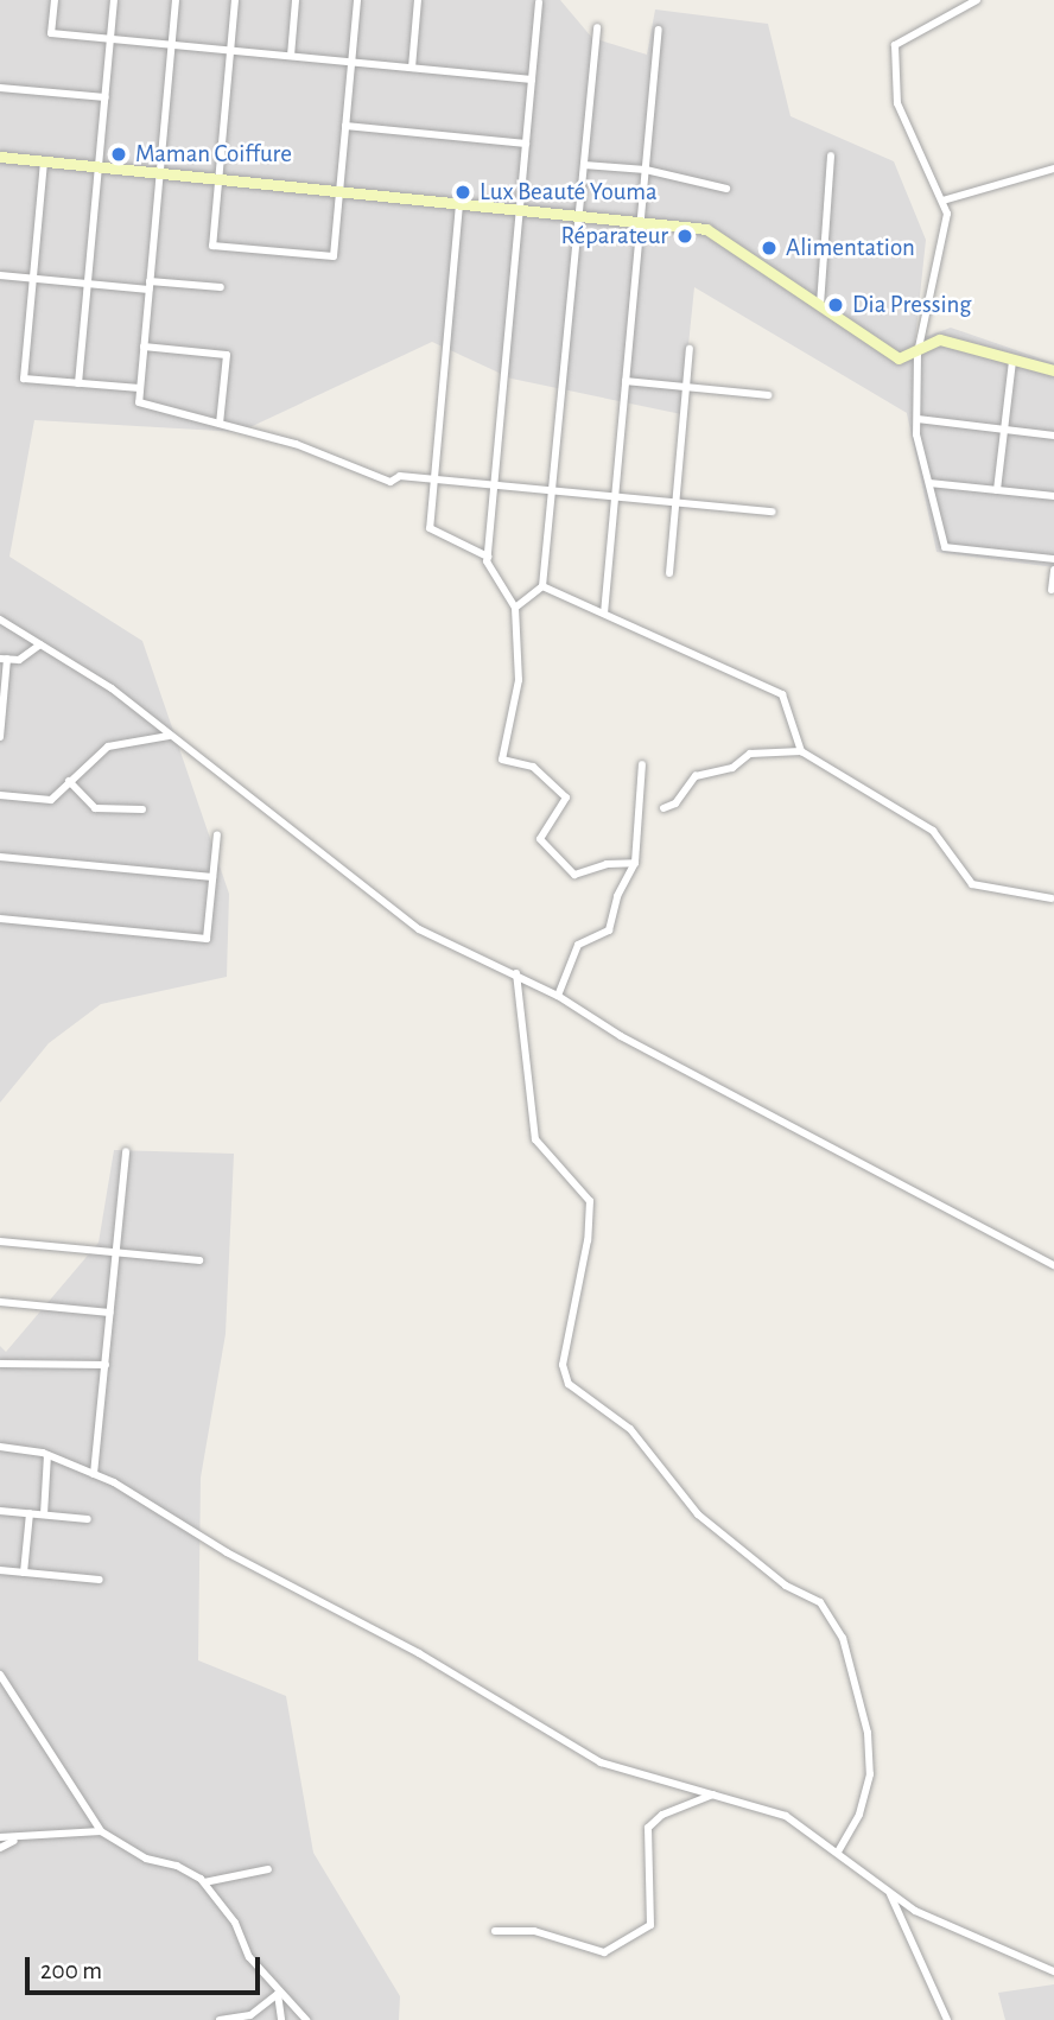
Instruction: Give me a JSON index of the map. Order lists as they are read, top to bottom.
{
  "places": [
    "Maman Coiffure",
    "Lux Beauté Youma",
    "Réparateur",
    "Alimentation",
    "Dia Pressing"
  ],
  "scale_bar": "200 m"
}
